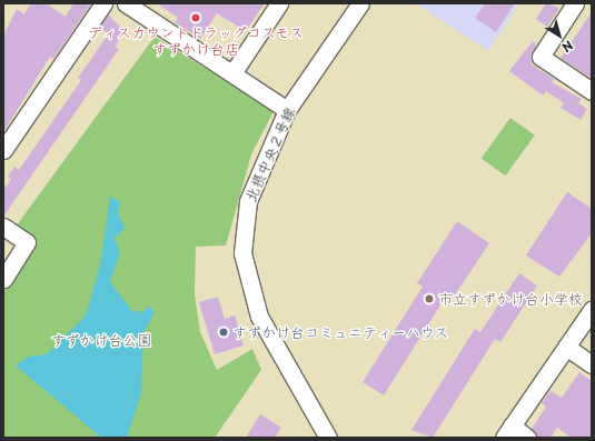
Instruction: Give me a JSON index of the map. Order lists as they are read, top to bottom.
{
  "streets": {
    "street": ["北摂中央２号線"]
  },
  "parks": ["すずかけ台公園"],
  "places": ["ディスカウントドラッグコスモス すずかけ台店", "市立すずかけ台小学校", "すずかけ台コミュニティーハウス"],
  "north": "bottom right"
}
